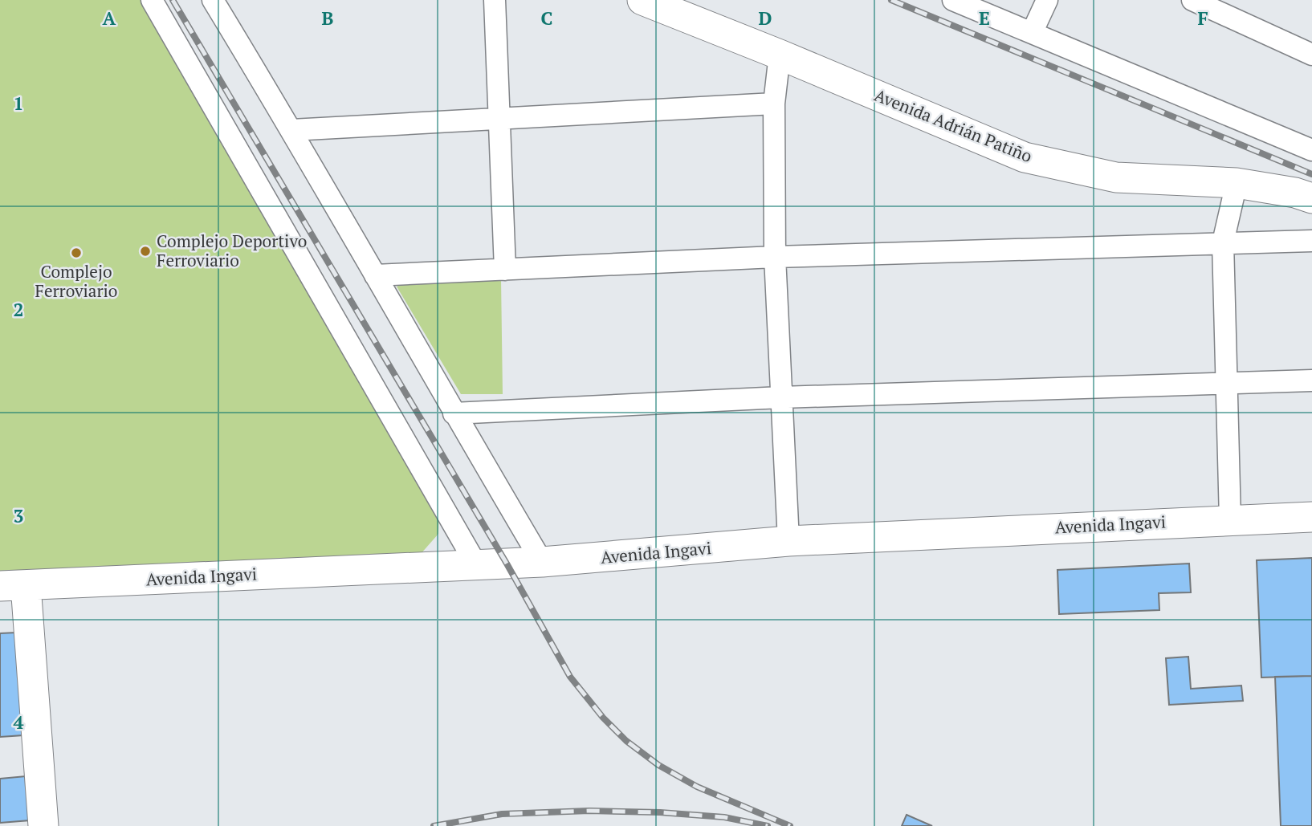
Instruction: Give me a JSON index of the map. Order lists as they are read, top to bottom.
{
  "streets": {
    "street": ["Avenida Adrián Patiño", "Avenida Ingavi"]
  },
  "places": ["Complejo Deportivo Ferroviario", "Complejo Ferroviario"],
  "grid": {
    "columns": [
      "A",
      "B",
      "C",
      "D",
      "E",
      "F"
    ],
    "rows": [
      "1",
      "2",
      "3",
      "4"
    ]
  }
}
